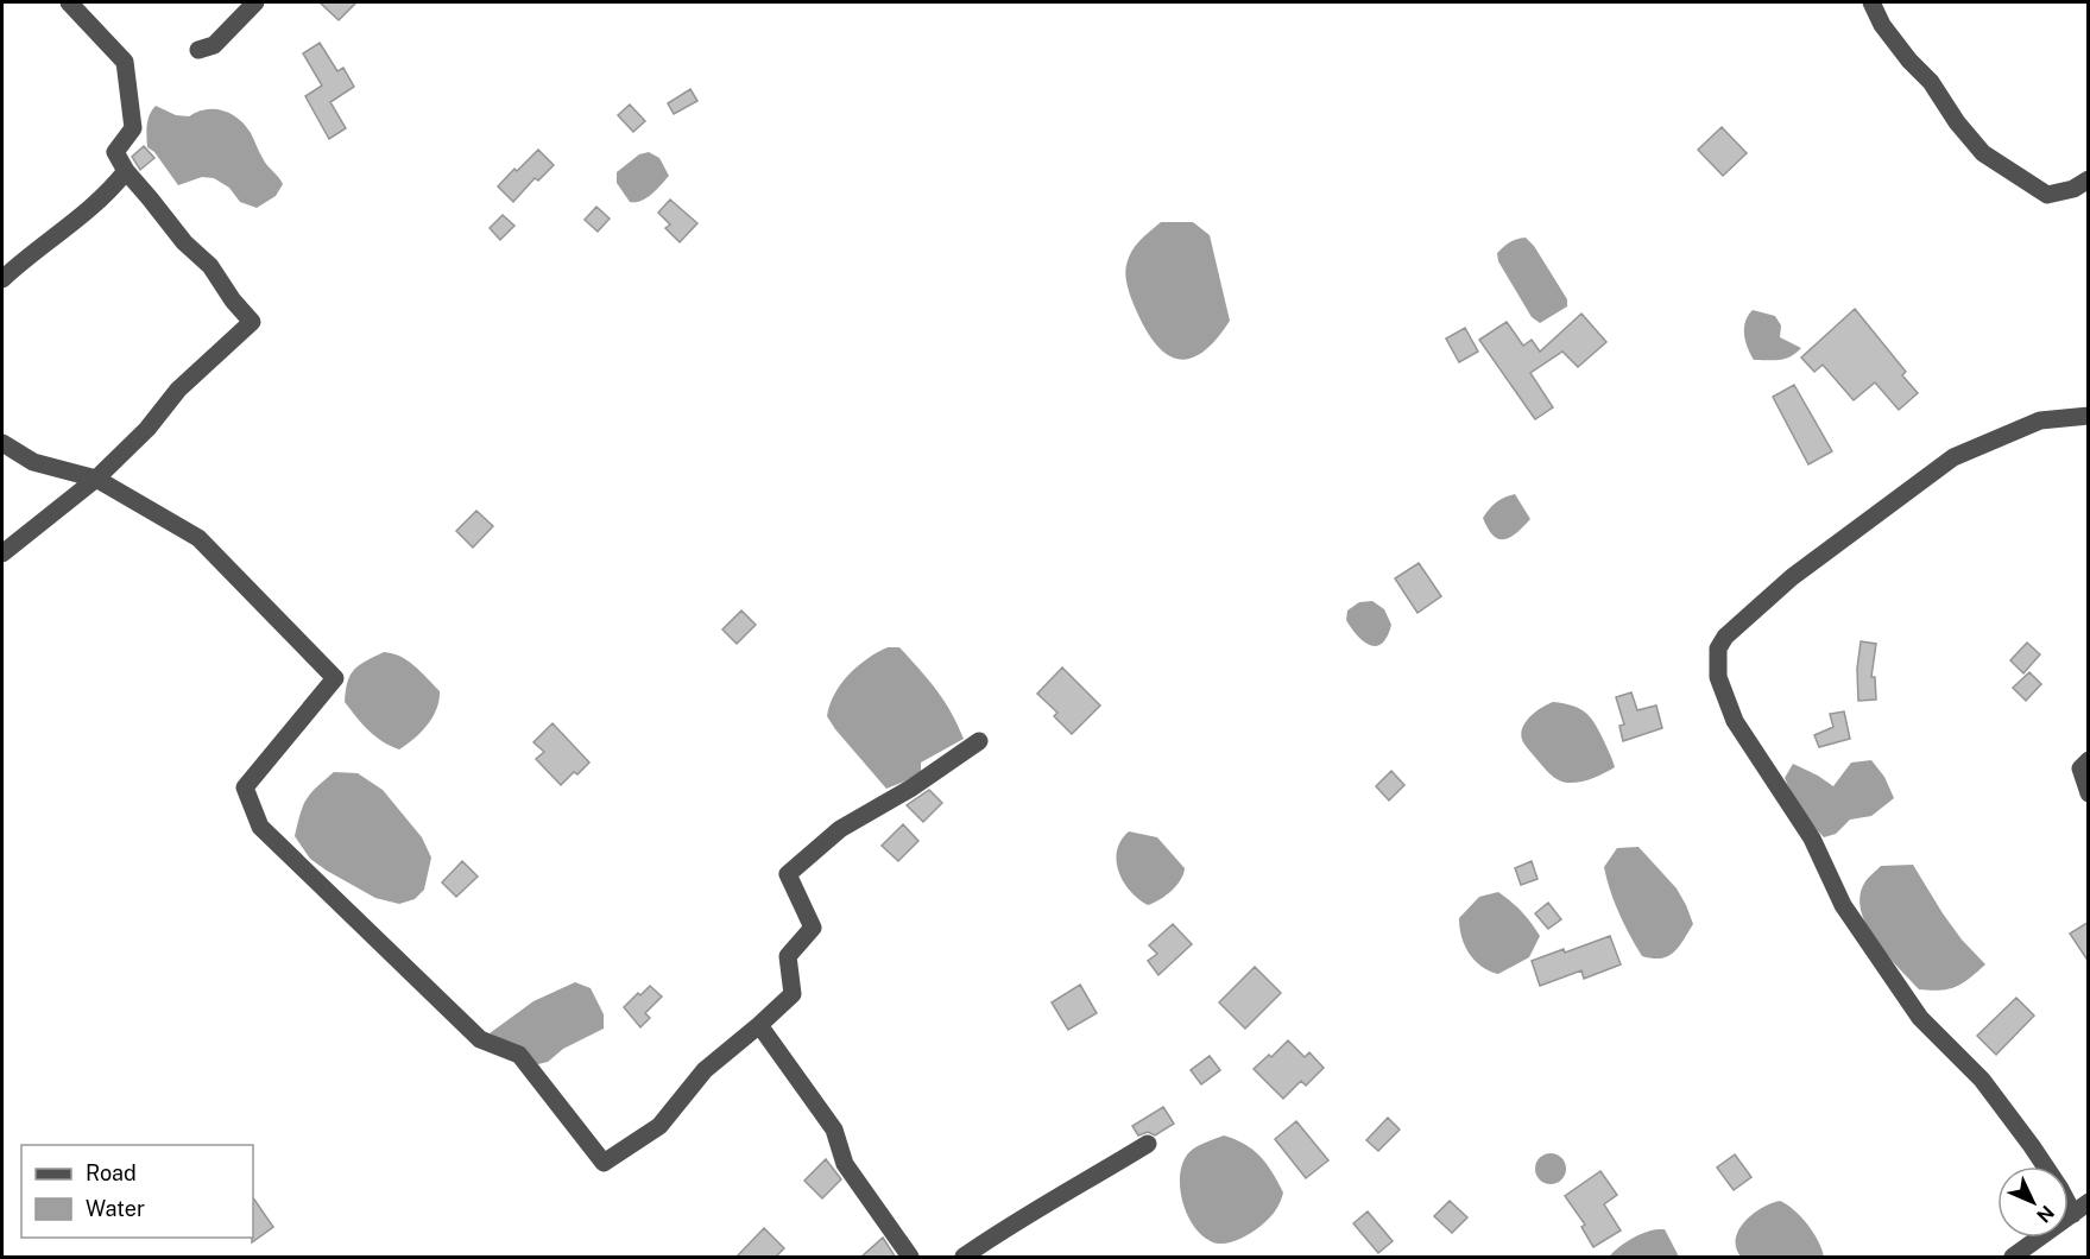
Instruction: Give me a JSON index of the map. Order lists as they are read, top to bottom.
{
  "legend": ["Road", "Water"],
  "north": "bottom right"
}
